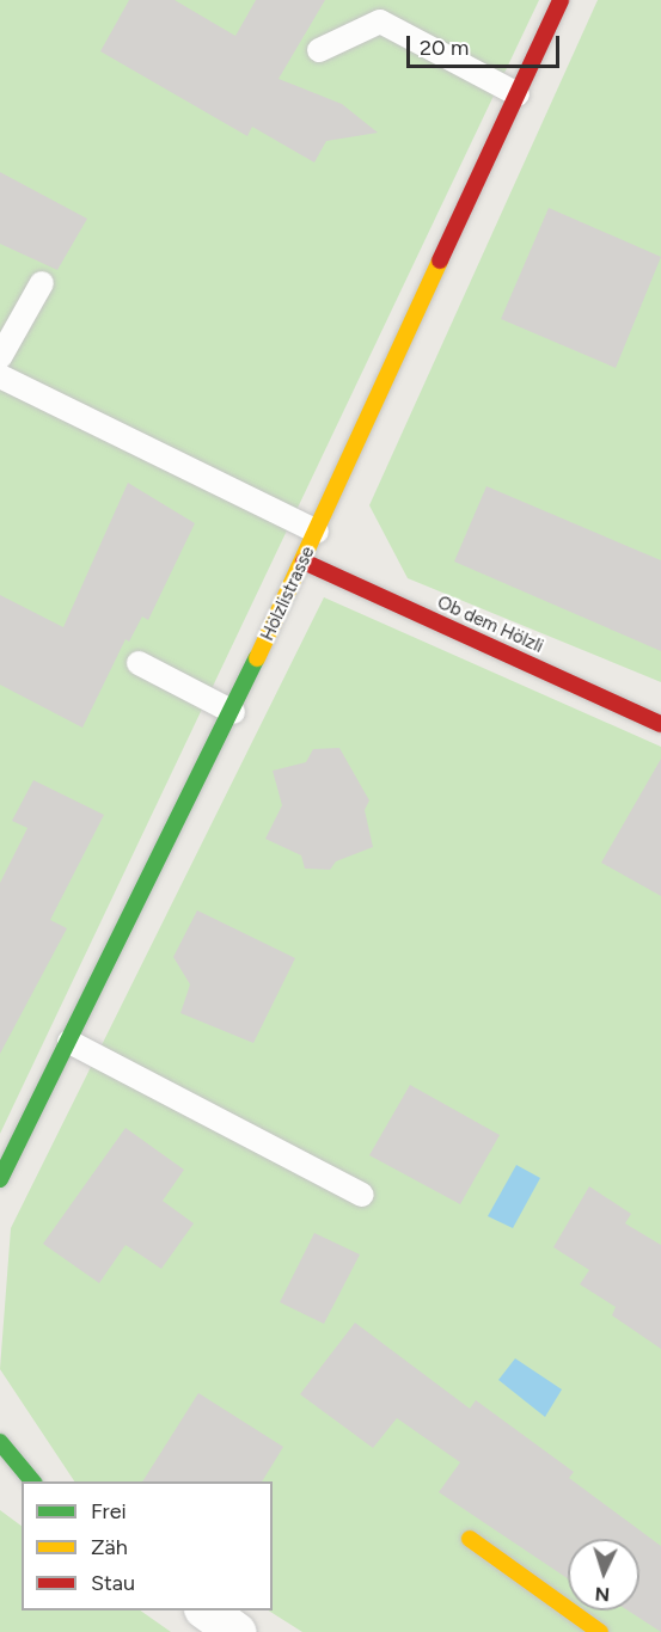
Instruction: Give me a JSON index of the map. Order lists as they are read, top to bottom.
{
  "streets": {
    "street": ["Hölzlistrasse", "Ob dem Hölzli"]
  },
  "crossings": [
    ["Hölzlistrasse", "Ob dem Hölzli"]
  ],
  "legend": ["Frei", "Zäh", "Stau"],
  "scale_bar": "20 m",
  "north": "bottom"
}
